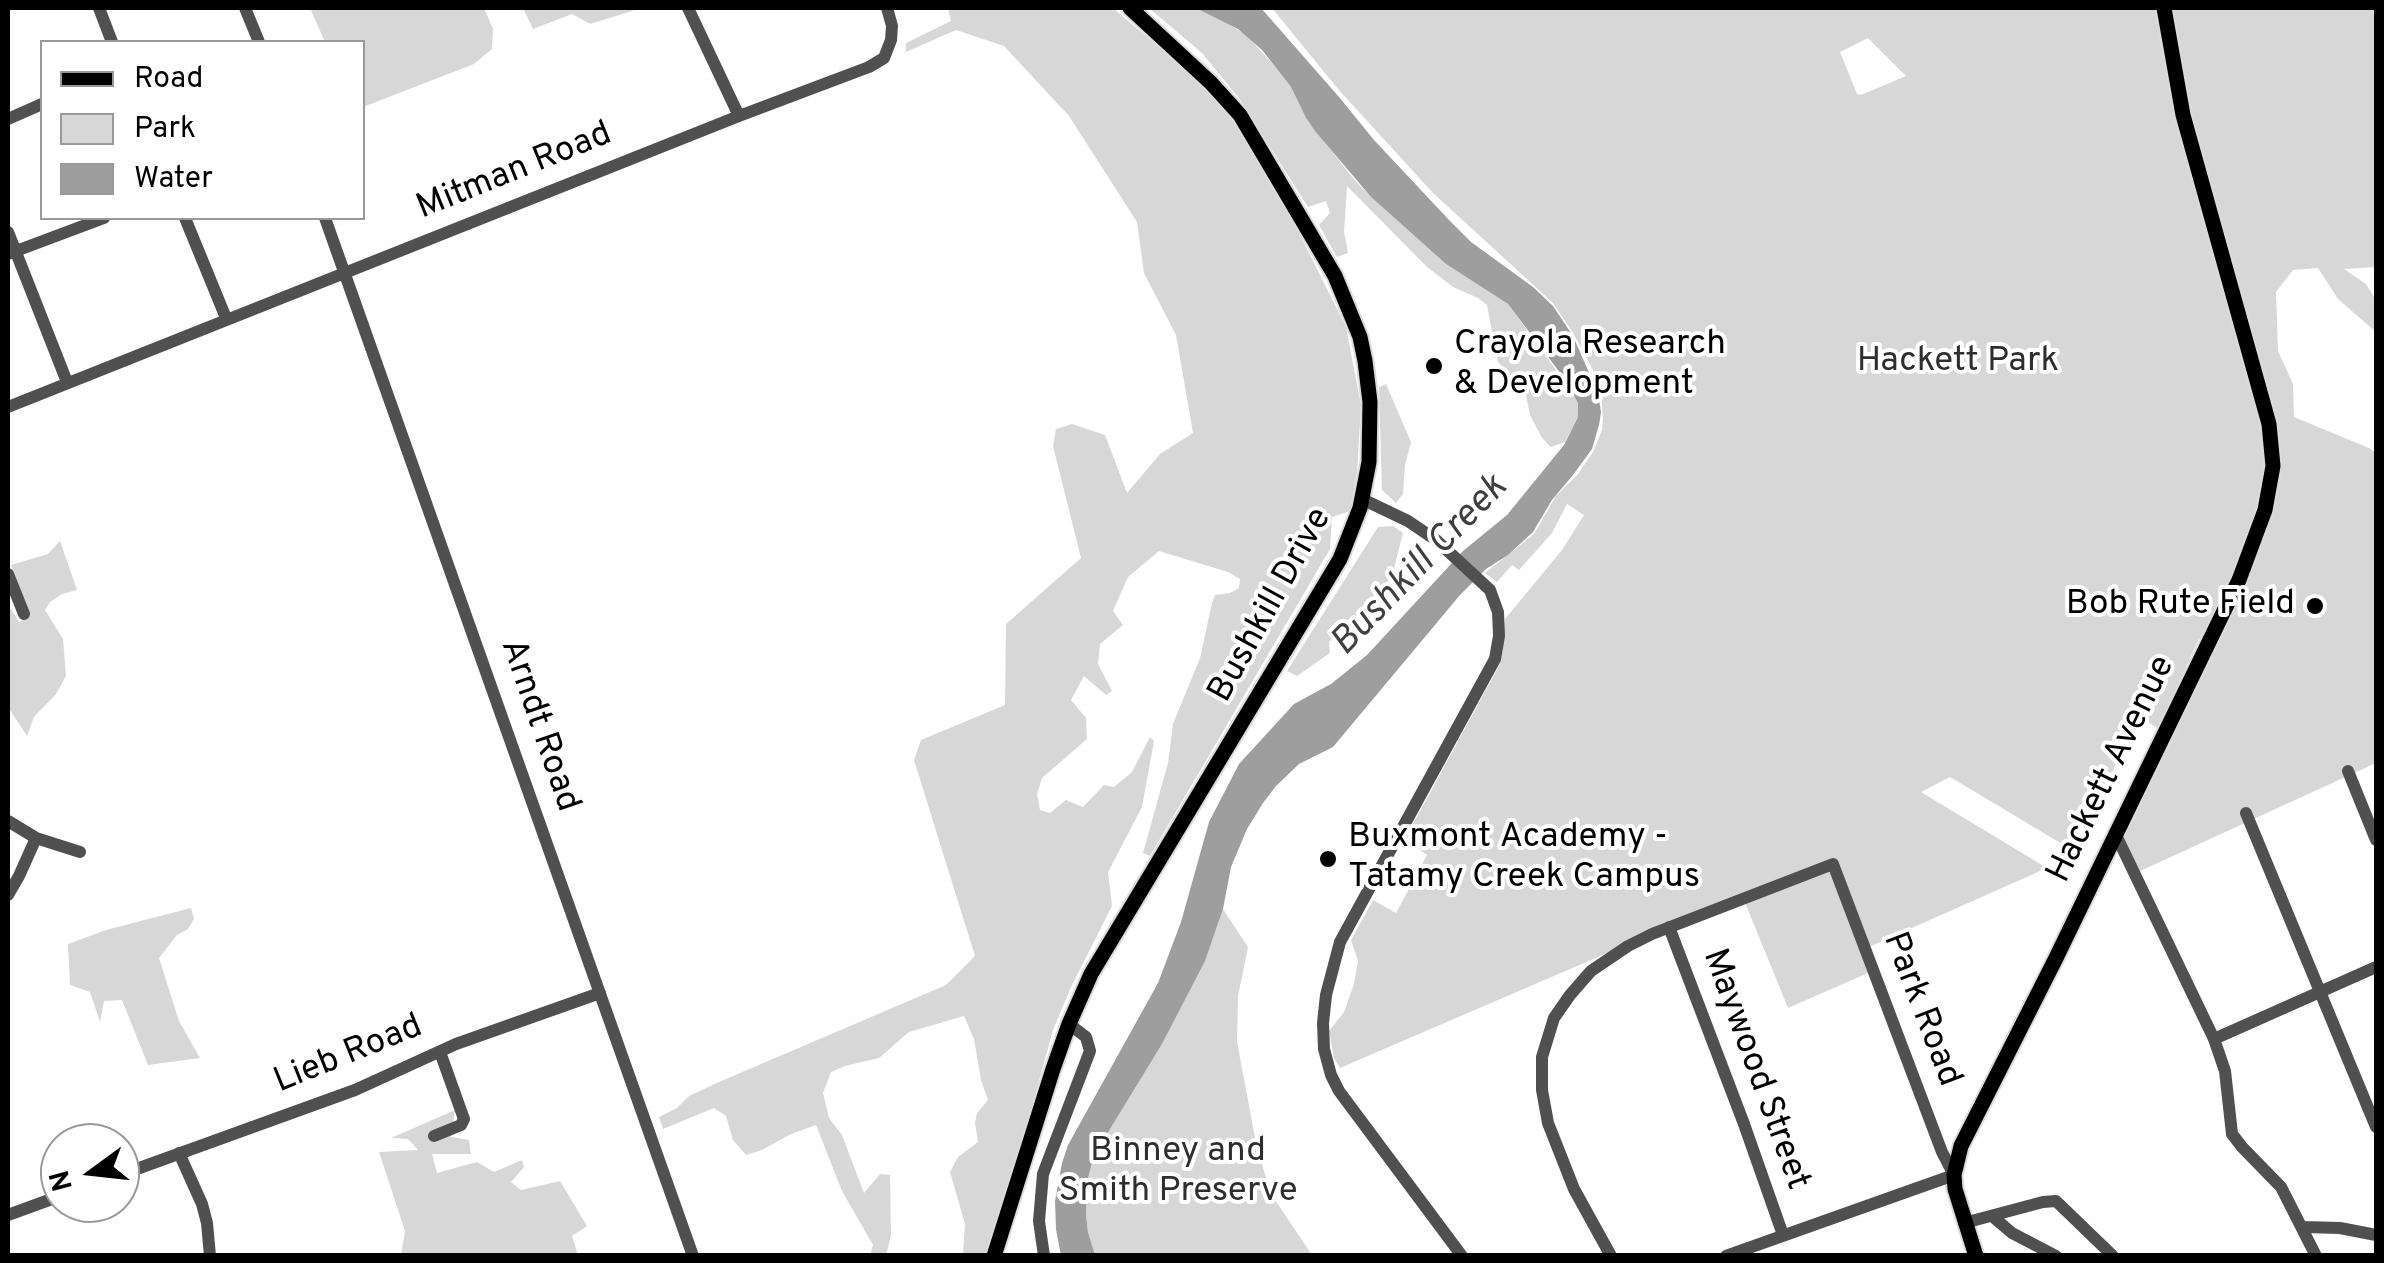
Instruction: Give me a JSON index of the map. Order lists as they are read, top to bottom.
{
  "streets": {
    "main road": ["Bushkill Drive", "Hackett Avenue"],
    "street": [
      "Mitman Road",
      "Arndt Road",
      "Park Road",
      "Lieb Road",
      "Maywood Street"
    ]
  },
  "crossings": [
    ["Mitman Road", "Arndt Road"],
    ["Arndt Road", "Lieb Road"],
    ["Hackett Avenue", "Park Road"],
    ["Park Road", "Maywood Street"]
  ],
  "water": ["Bushkill Creek"],
  "parks": ["Hackett Park", "Binney and Smith Preserve"],
  "places": ["Crayola Research & Development", "Bob Rute Field", "Buxmont Academy - Tatamy Creek Campus"],
  "legend": ["Road", "Park", "Water"],
  "north": "left"
}
